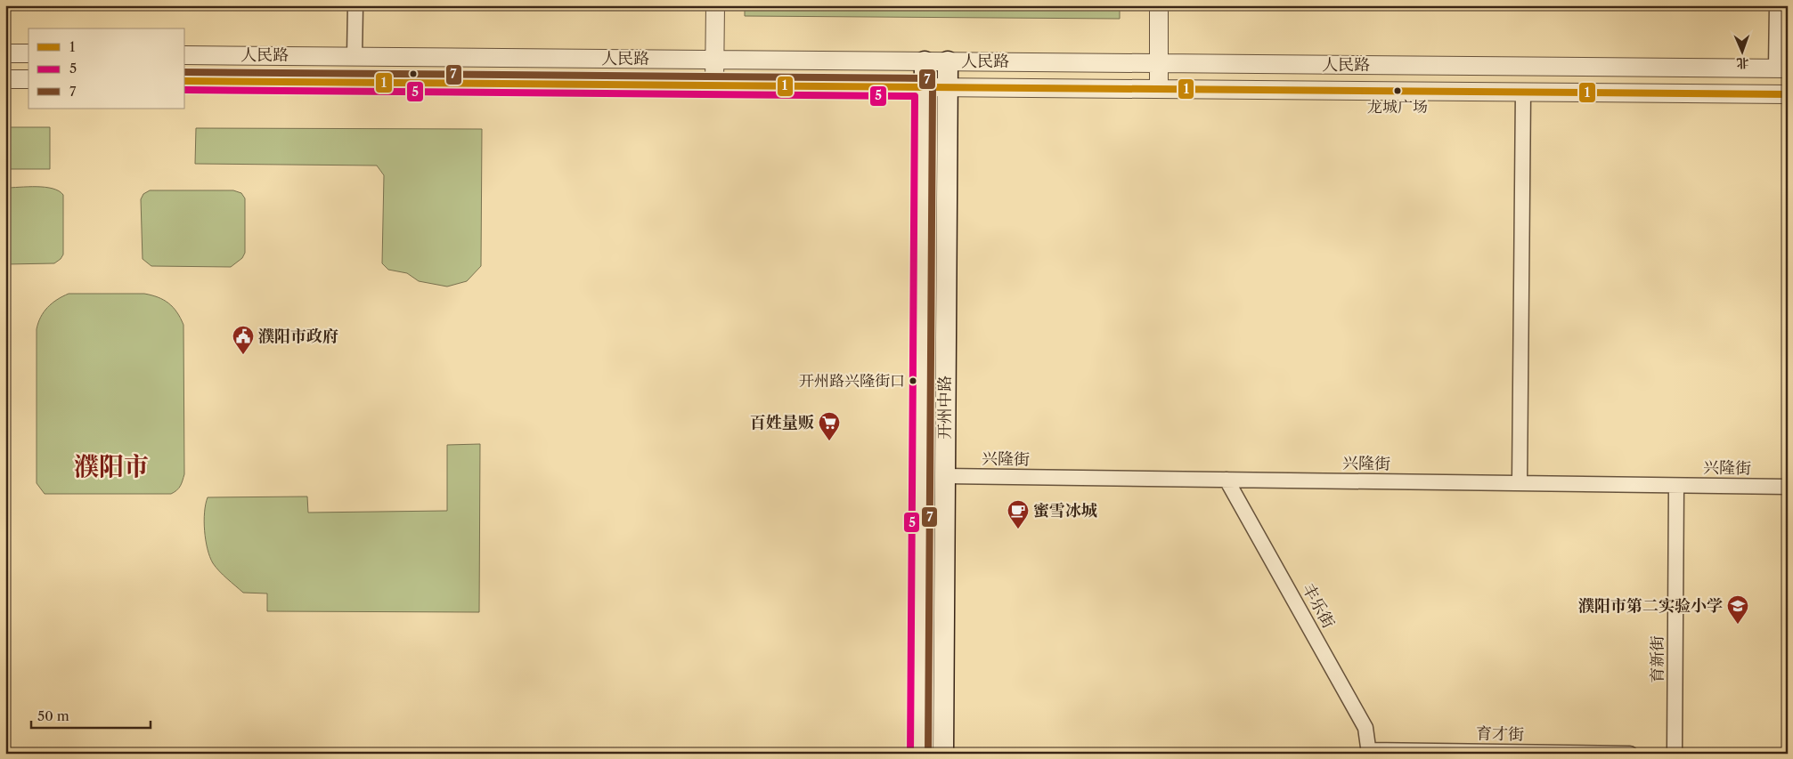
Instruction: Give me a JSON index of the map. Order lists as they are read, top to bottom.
{
  "streets": {
    "main road": ["开州中路"],
    "street": [
      "人民路",
      "兴隆街",
      "丰乐街",
      "育新街",
      "育才街"
    ]
  },
  "crossings": [
    ["人民路", "开州中路"],
    ["开州中路", "兴隆街"],
    ["兴隆街", "丰乐街"],
    ["兴隆街", "育新街"],
    ["丰乐街", "育才街"]
  ],
  "districts": ["濮阳市"],
  "places": {
    "other": ["龙城广场", "开州路兴隆街口"],
    "public building": ["濮阳市政府"],
    "supermarket": ["百姓量贩"],
    "cafe": ["蜜雪冰城"],
    "school or university": ["濮阳市第二实验小学"]
  },
  "lines": ["transit line 7", "transit line 1", "transit line 5"],
  "legend": ["1", "5", "7"],
  "scale_bar": "50 m",
  "north": "bottom"
}
